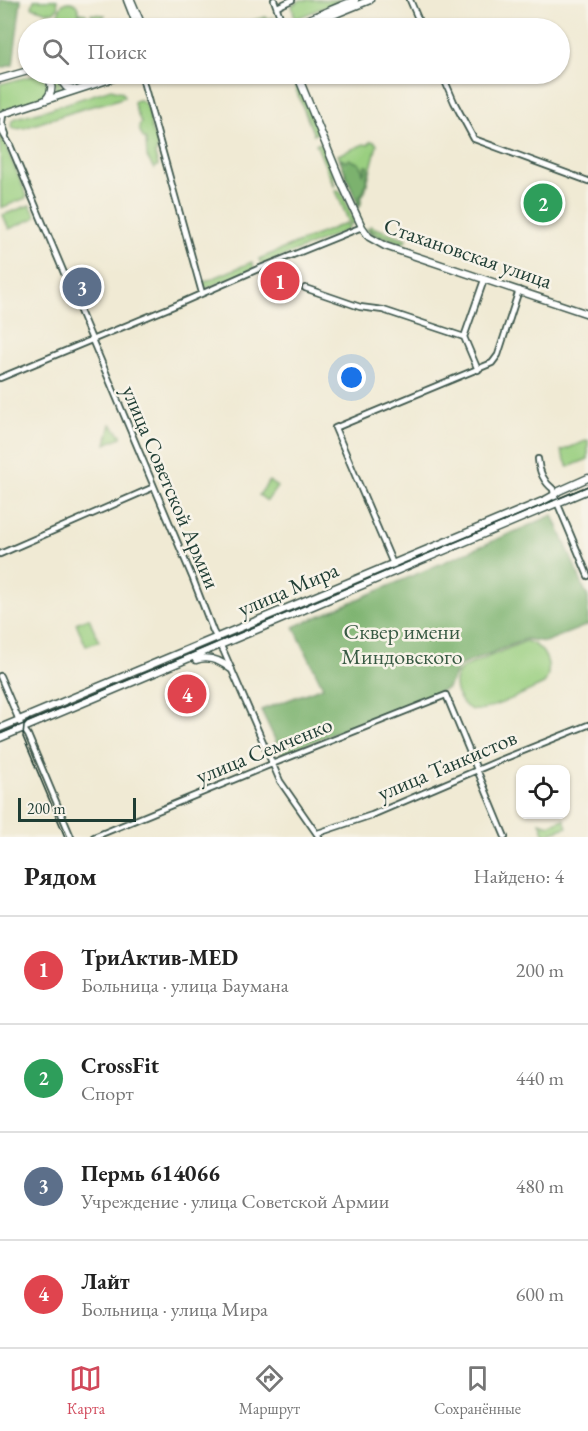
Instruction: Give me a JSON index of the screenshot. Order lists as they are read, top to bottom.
{
  "streets": {
    "main road": ["Стахановская улица", "улица Мира"],
    "street": ["улица Советской Армии", "улица Семченко", "улица Танкистов"]
  },
  "crossings": [
    ["улица Советской Армии", "улица Мира"],
    ["улица Советской Армии", "улица Семченко"],
    ["улица Советской Армии", "улица Танкистов"],
    ["улица Семченко", "улица Танкистов"]
  ],
  "parks": ["Сквер имени Миндовского"],
  "scale_bar": "200 m",
  "page": {
    "search": "Поиск",
    "pins": [
      "2",
      "1",
      "3",
      "4"
    ],
    "scale": "200 m",
    "heading": ["Рядом", "Найдено: 4"],
    "list": [
      {
        "mark": "1",
        "name": "ТриАктив-MED",
        "note": "Больница · улица Баумана",
        "value": "200 m"
      },
      {
        "mark": "2",
        "name": "CrossFit",
        "note": "Спорт",
        "value": "440 m"
      },
      {
        "mark": "3",
        "name": "Пермь 614066",
        "note": "Учреждение · улица Советской Армии",
        "value": "480 m"
      },
      {
        "mark": "4",
        "name": "Лайт",
        "note": "Больница · улица Мира",
        "value": "600 m"
      }
    ],
    "nav": ["Карта", "Маршрут", "Сохранённые"]
  }
}
